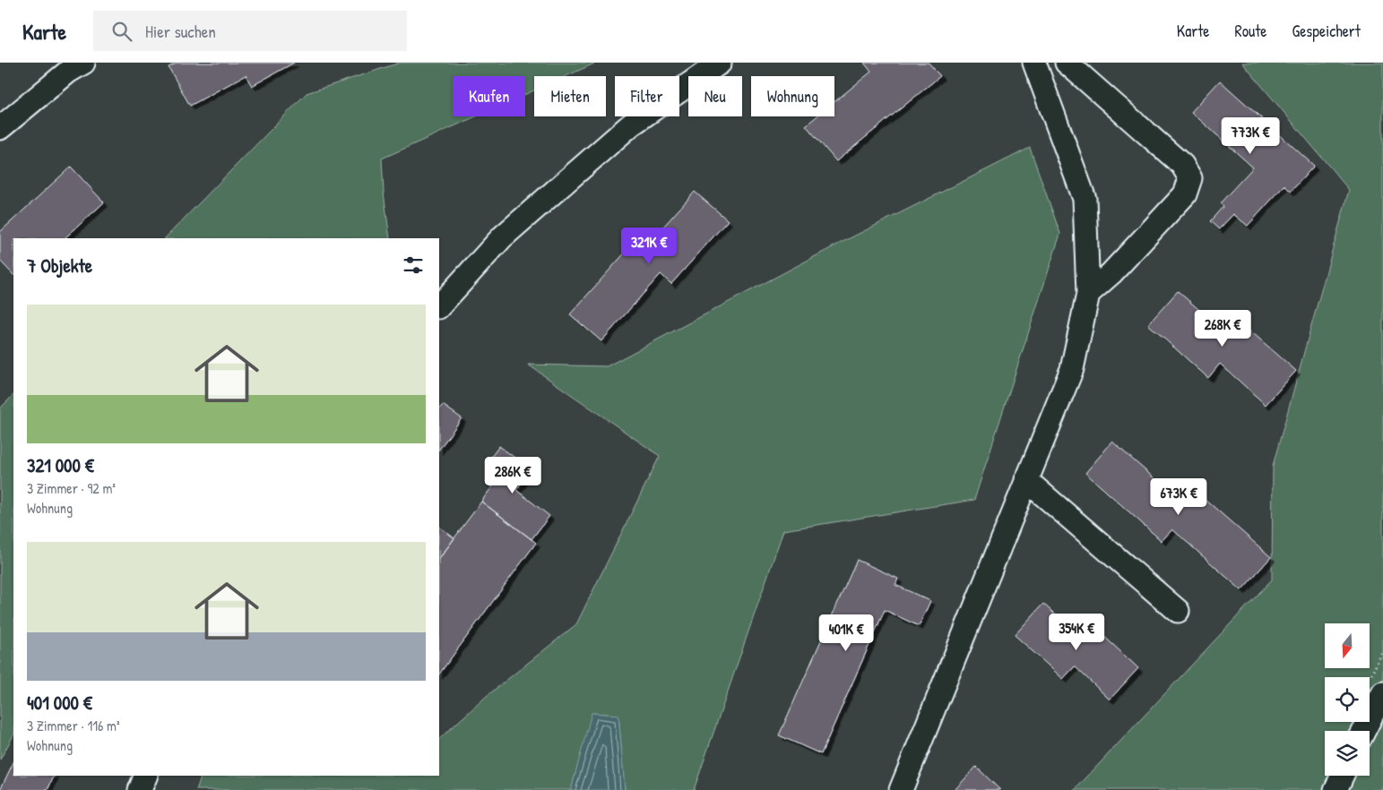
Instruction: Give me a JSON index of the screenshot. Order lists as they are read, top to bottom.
{
  "north": "bottom",
  "page": {
    "header": "Karte",
    "search": "Hier suchen",
    "nav": ["Karte", "Route", "Gespeichert"],
    "chip": [
      "Kaufen",
      "Mieten",
      "Filter",
      "Neu",
      "Wohnung"
    ],
    "price": [
      "773K €",
      "321K €",
      "268K €",
      "286K €",
      "673K €",
      "354K €",
      "401K €"
    ],
    "heading": "7 Objekte",
    "list": [
      {
        "name": "321 000 €",
        "note": "3 Zimmer · 92 m² · Wohnung"
      },
      {
        "name": "401 000 €",
        "note": "3 Zimmer · 116 m² · Wohnung"
      }
    ]
  }
}
